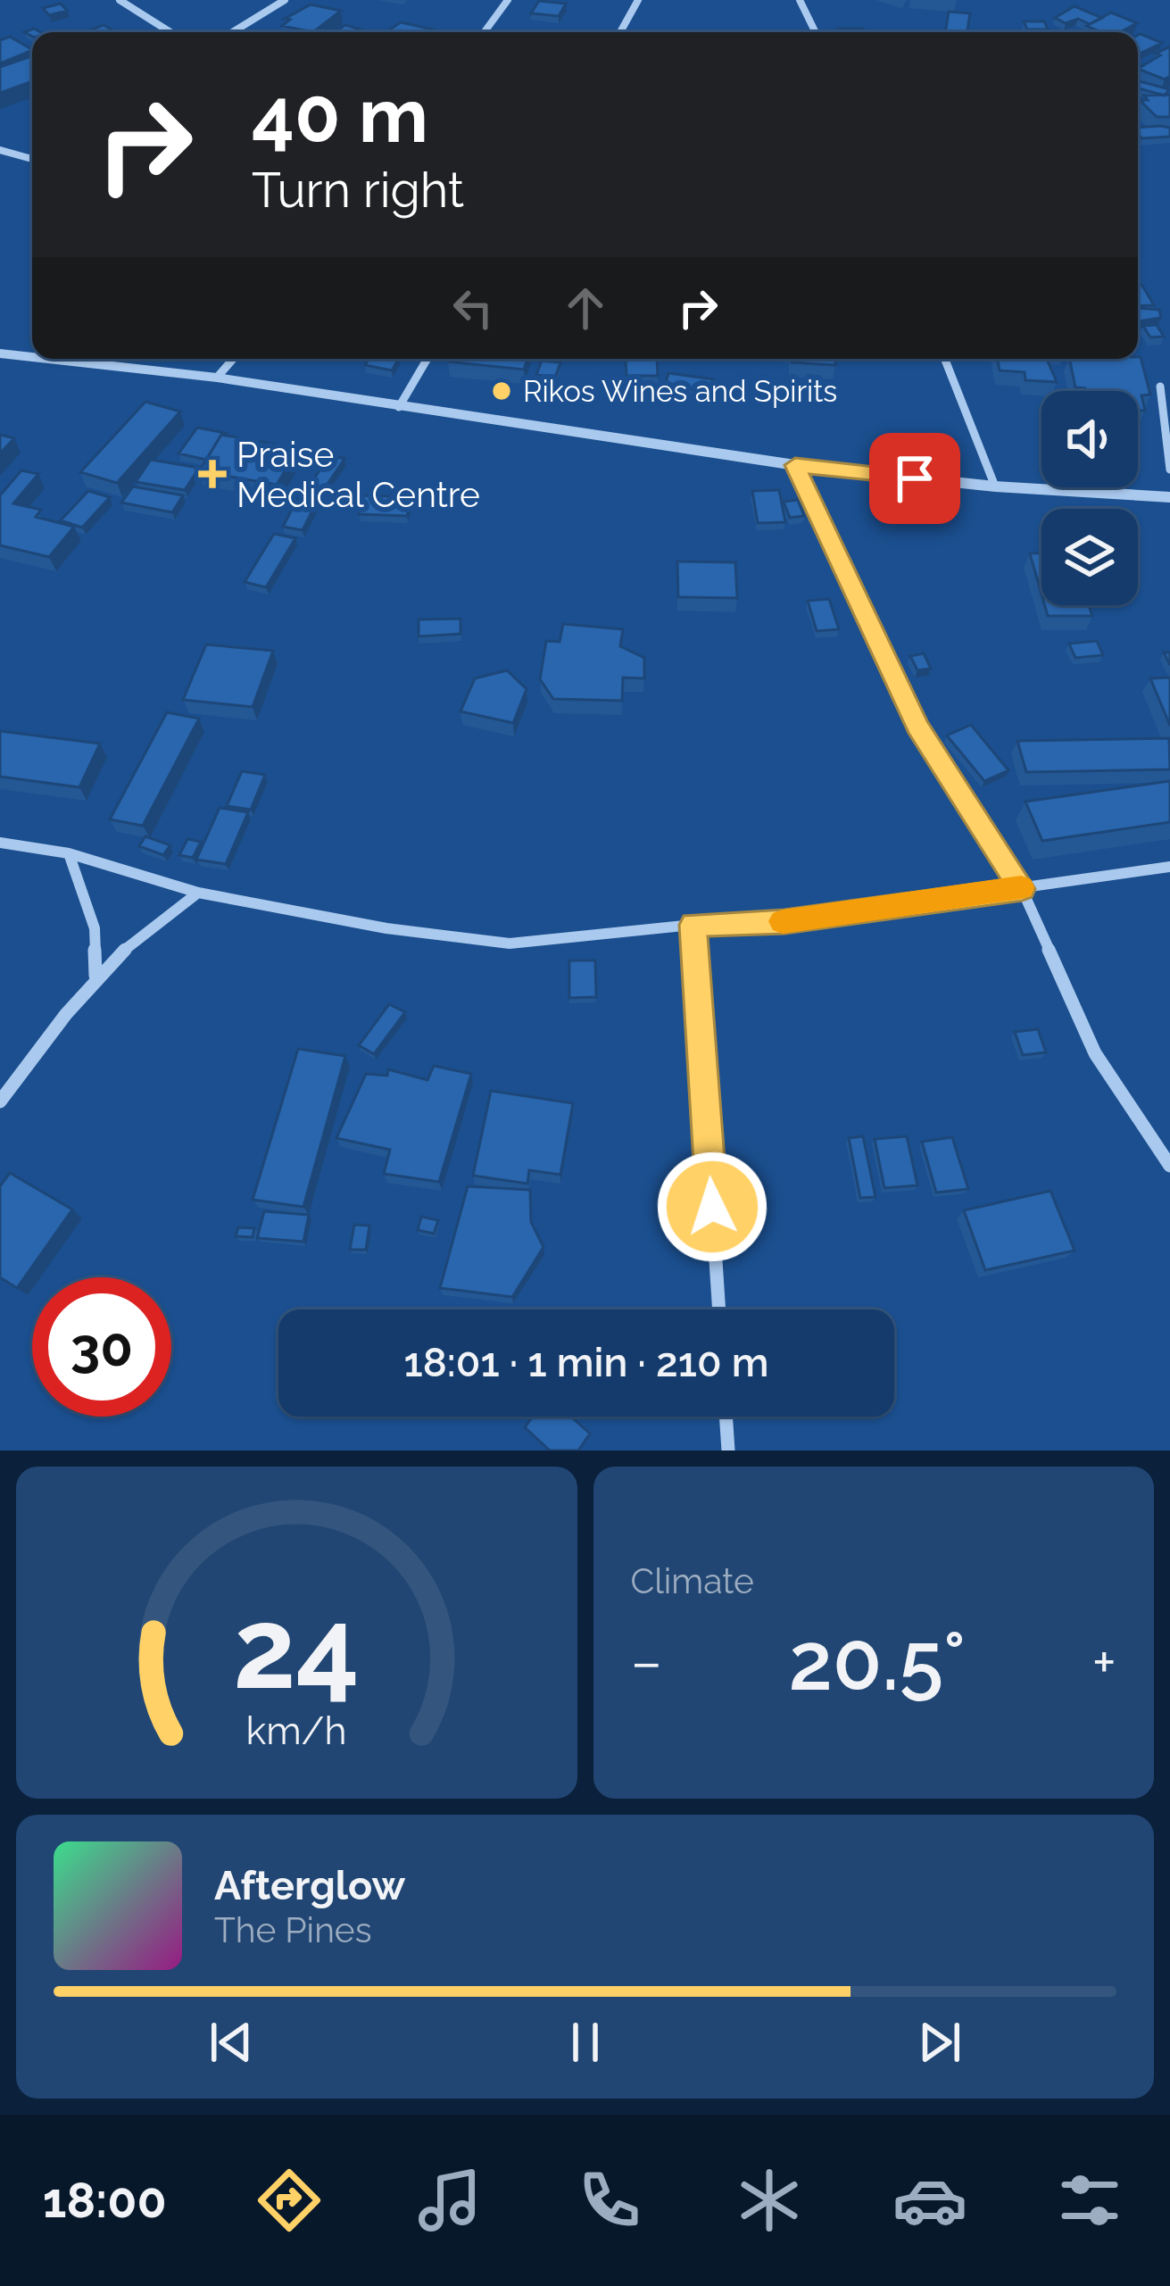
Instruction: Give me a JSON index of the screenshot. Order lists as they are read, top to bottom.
{
  "places": {
    "other": ["Rikos Wines and Spirits"],
    "health": ["Praise Medical Centre"]
  },
  "page": {
    "turn": ["40 m", "Turn right"],
    "limit": "30",
    "trip": "18:01 · 1 min · 210 m",
    "tile": "Climate",
    "heat": ["−", "20.5°", "+"],
    "song": ["Afterglow", "The Pines"],
    "tabs": "18:00",
    "gauge": ["24", "km/h"]
  }
}
